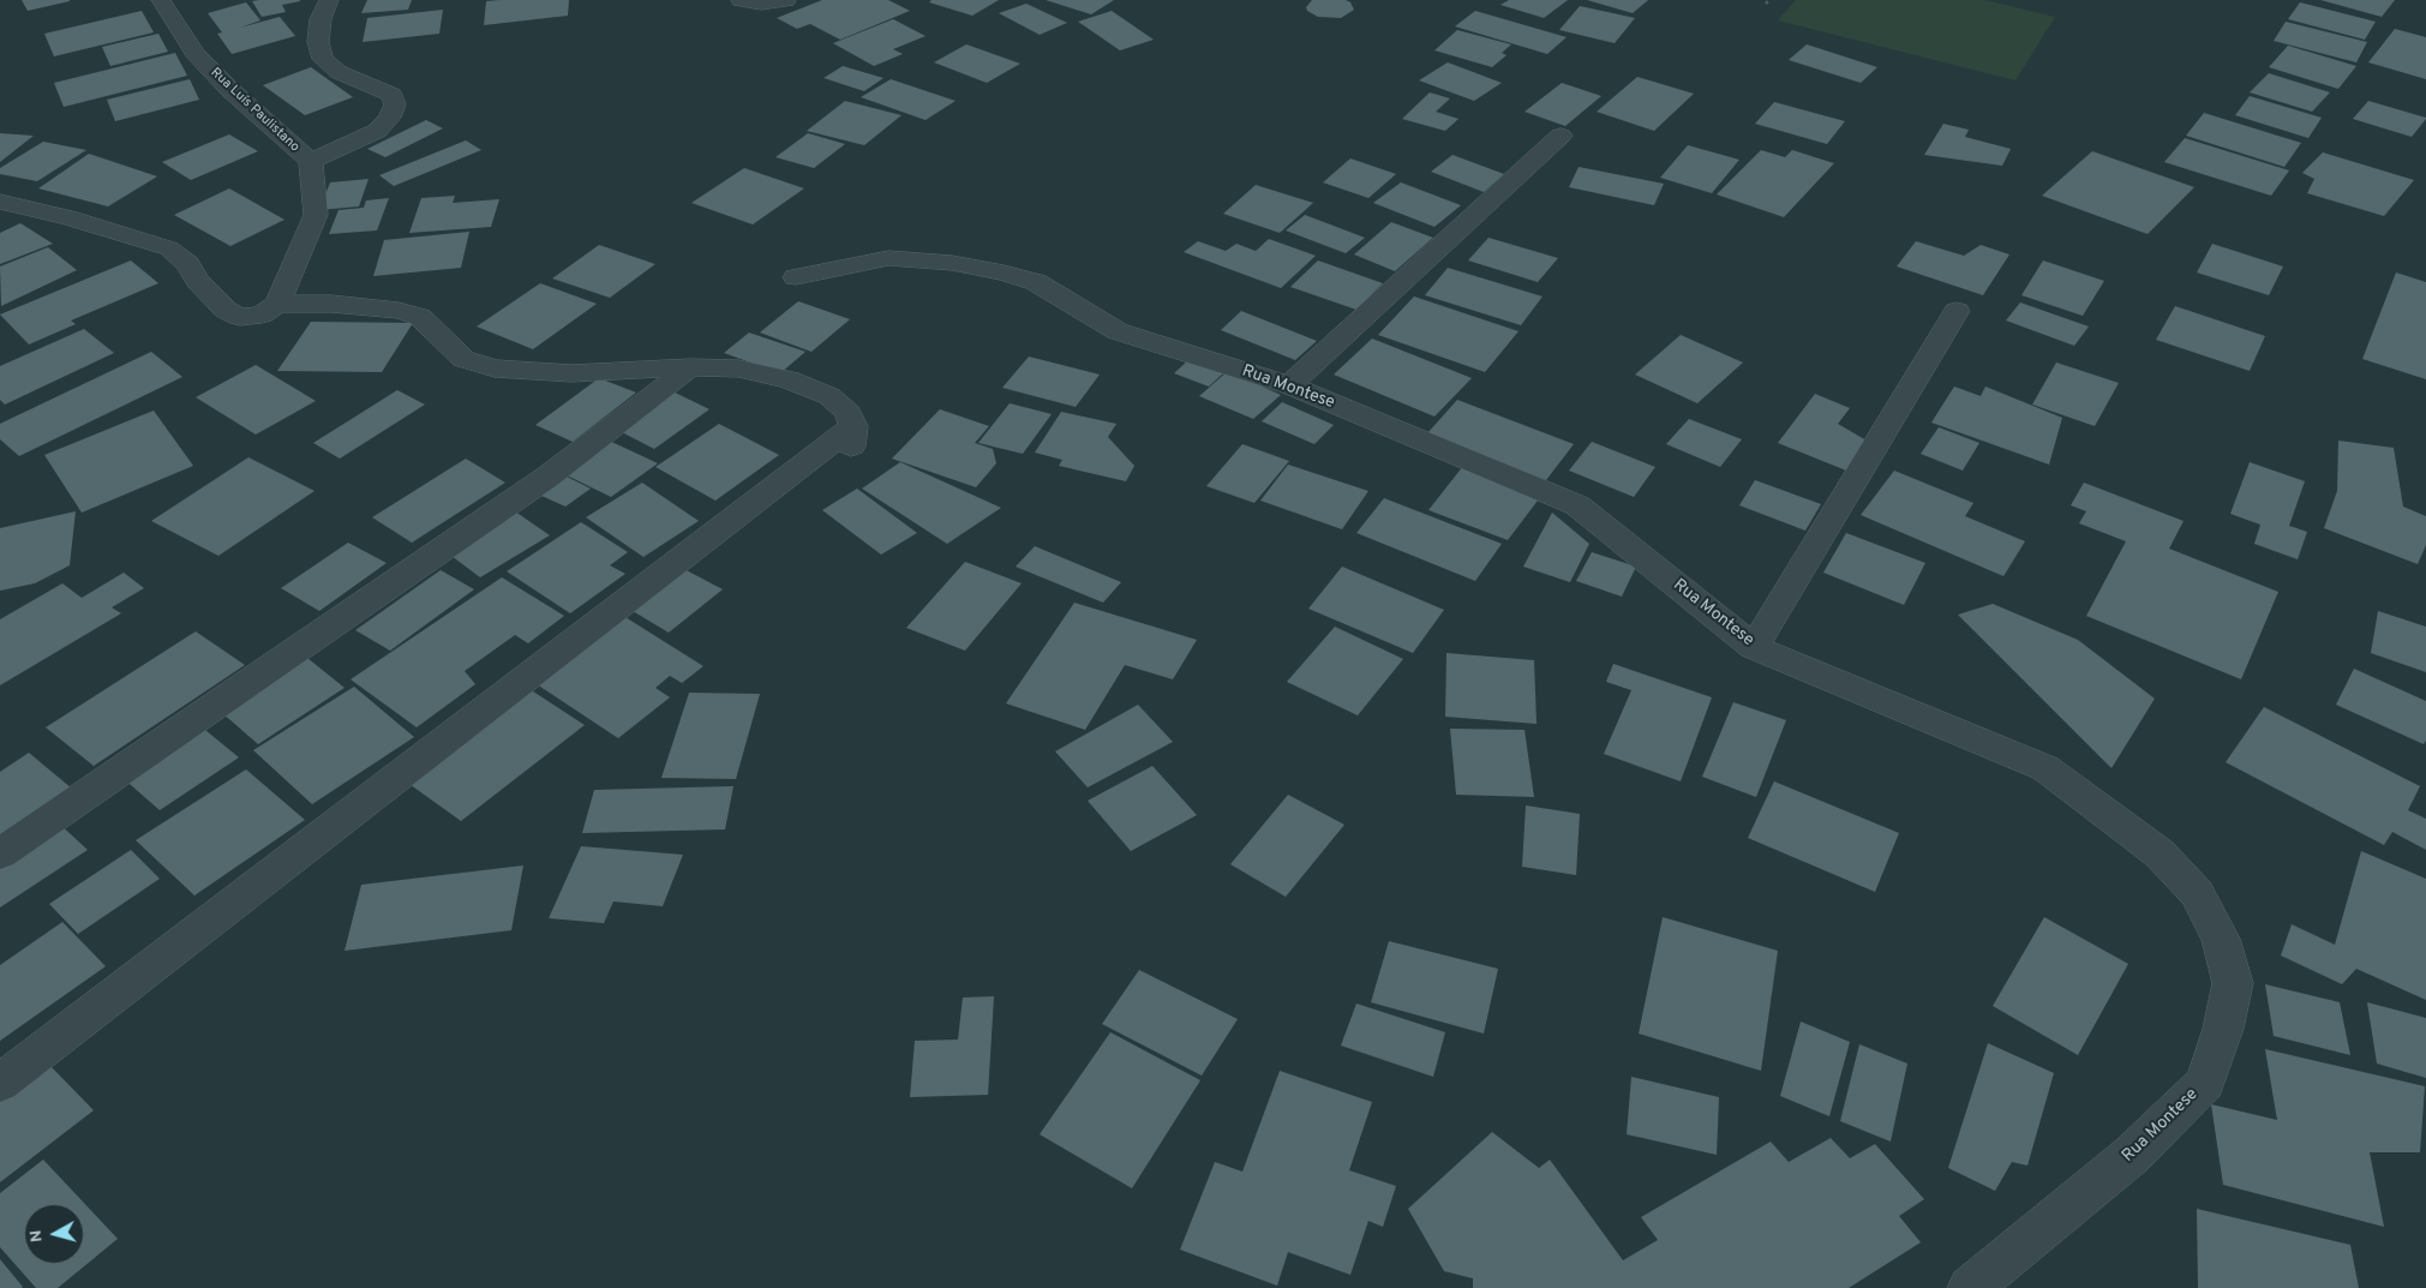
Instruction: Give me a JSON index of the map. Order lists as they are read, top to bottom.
{
  "streets": {
    "street": ["Rua Luís Paulistano", "Rua Montese"]
  },
  "north": "left"
}
